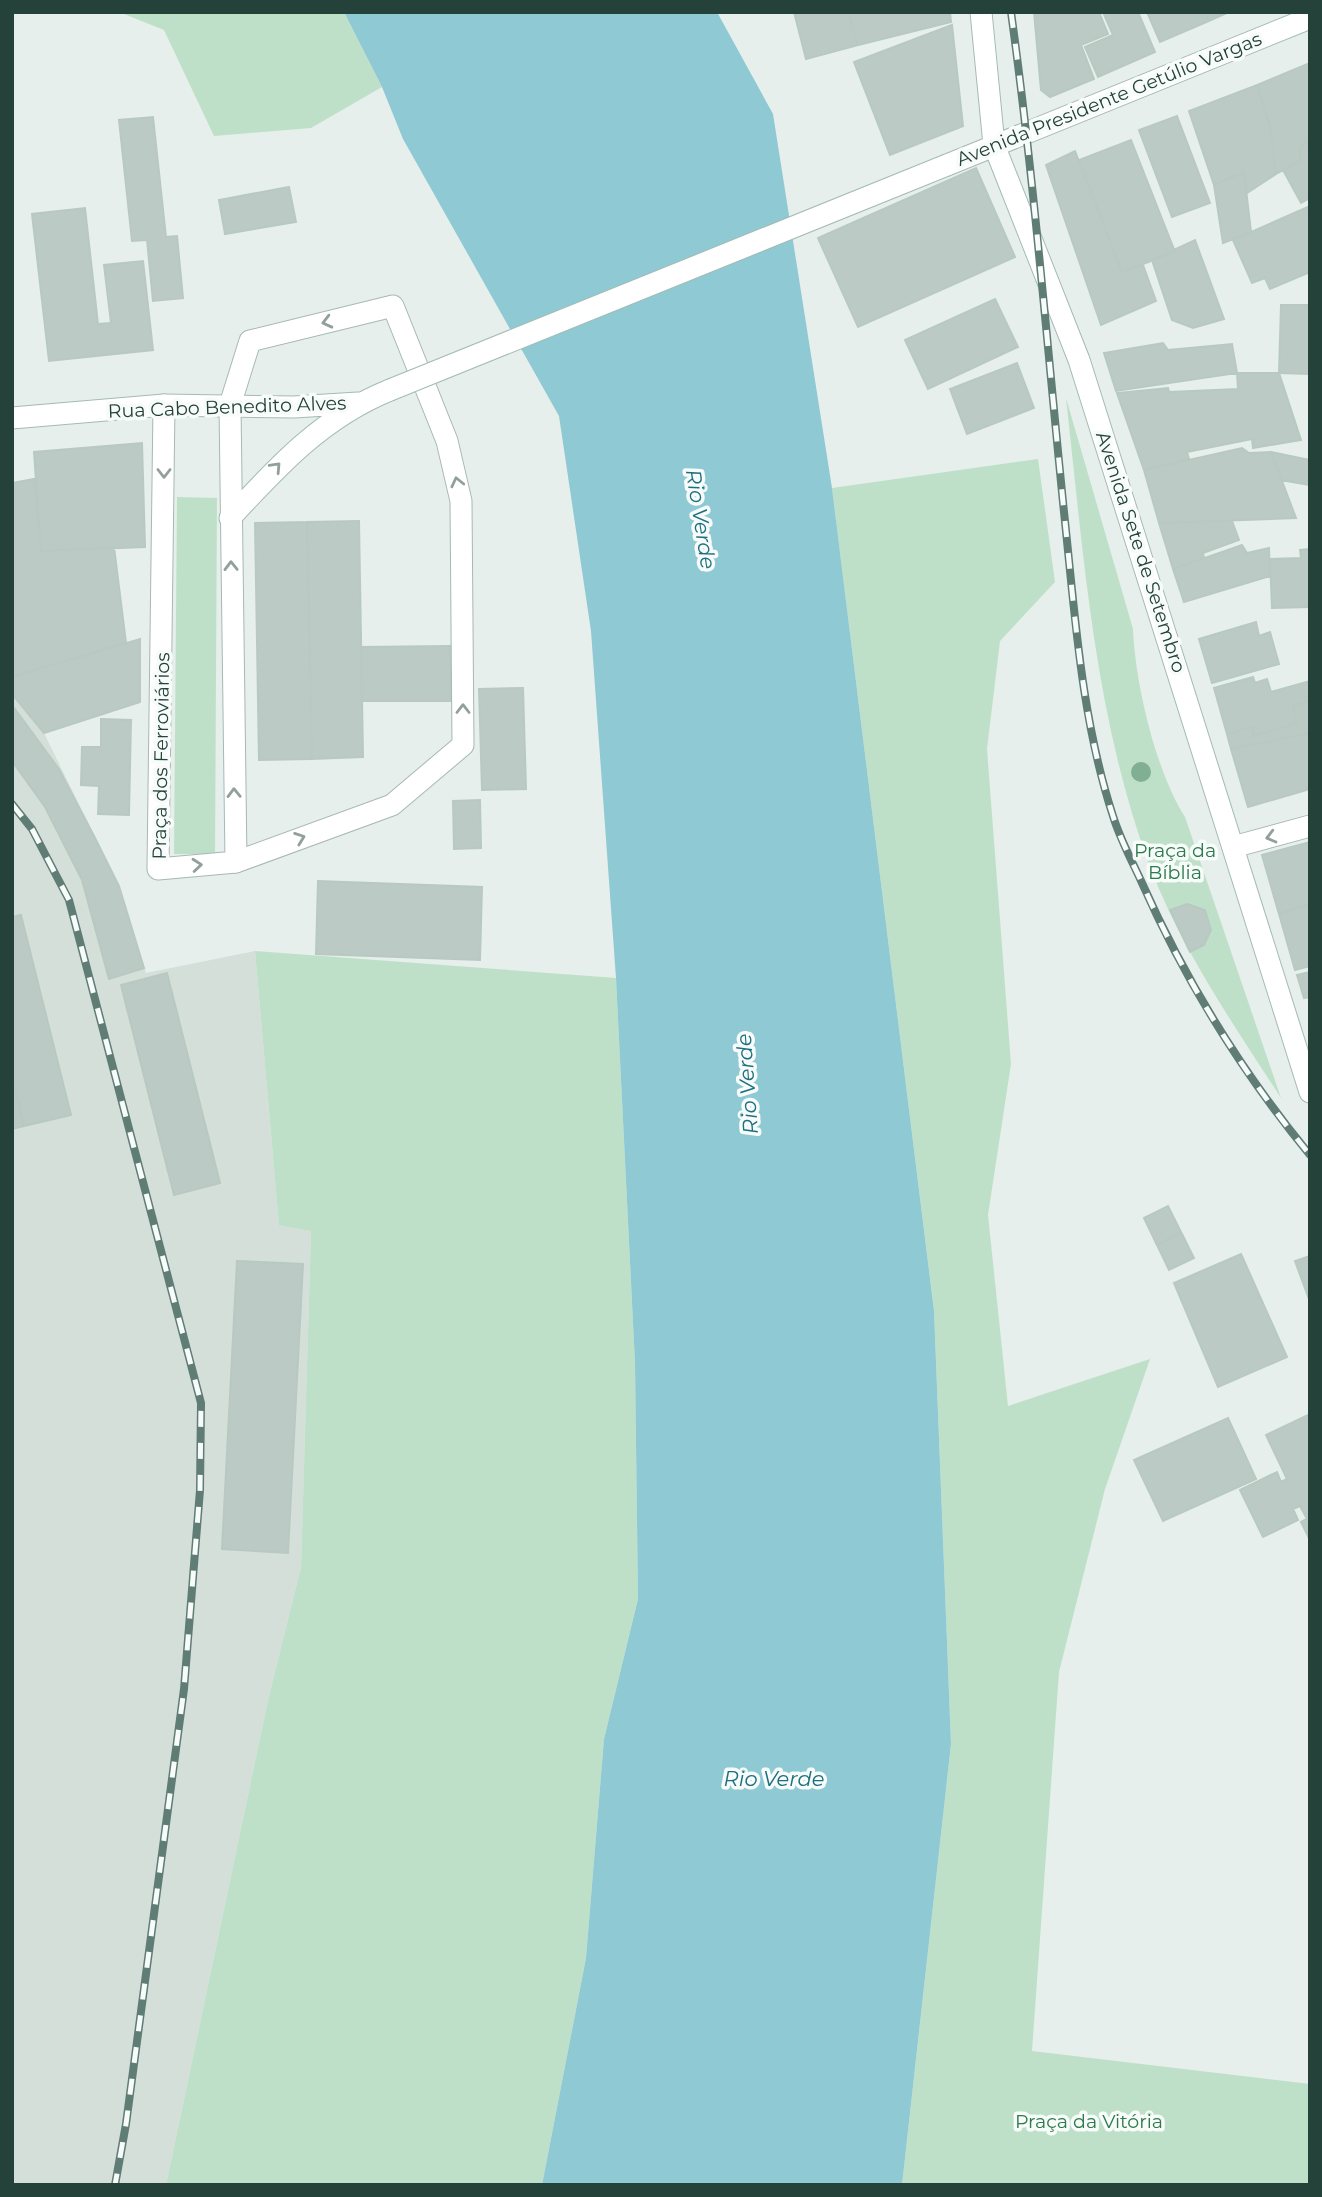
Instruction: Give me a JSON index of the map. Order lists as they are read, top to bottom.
{
  "streets": {
    "main road": [
      "Avenida Presidente Getúlio Vargas",
      "Rua Cabo Benedito Alves",
      "Avenida Sete de Setembro",
      "Praça dos Ferroviários"
    ]
  },
  "crossings": [
    ["Avenida Presidente Getúlio Vargas", "Rua Cabo Benedito Alves"],
    ["Avenida Presidente Getúlio Vargas", "Avenida Sete de Setembro"],
    ["Rua Cabo Benedito Alves", "Praça dos Ferroviários"]
  ],
  "water": ["Rio Verde"],
  "parks": ["Praça da Bíblia", "Praça da Vitória"]
}
